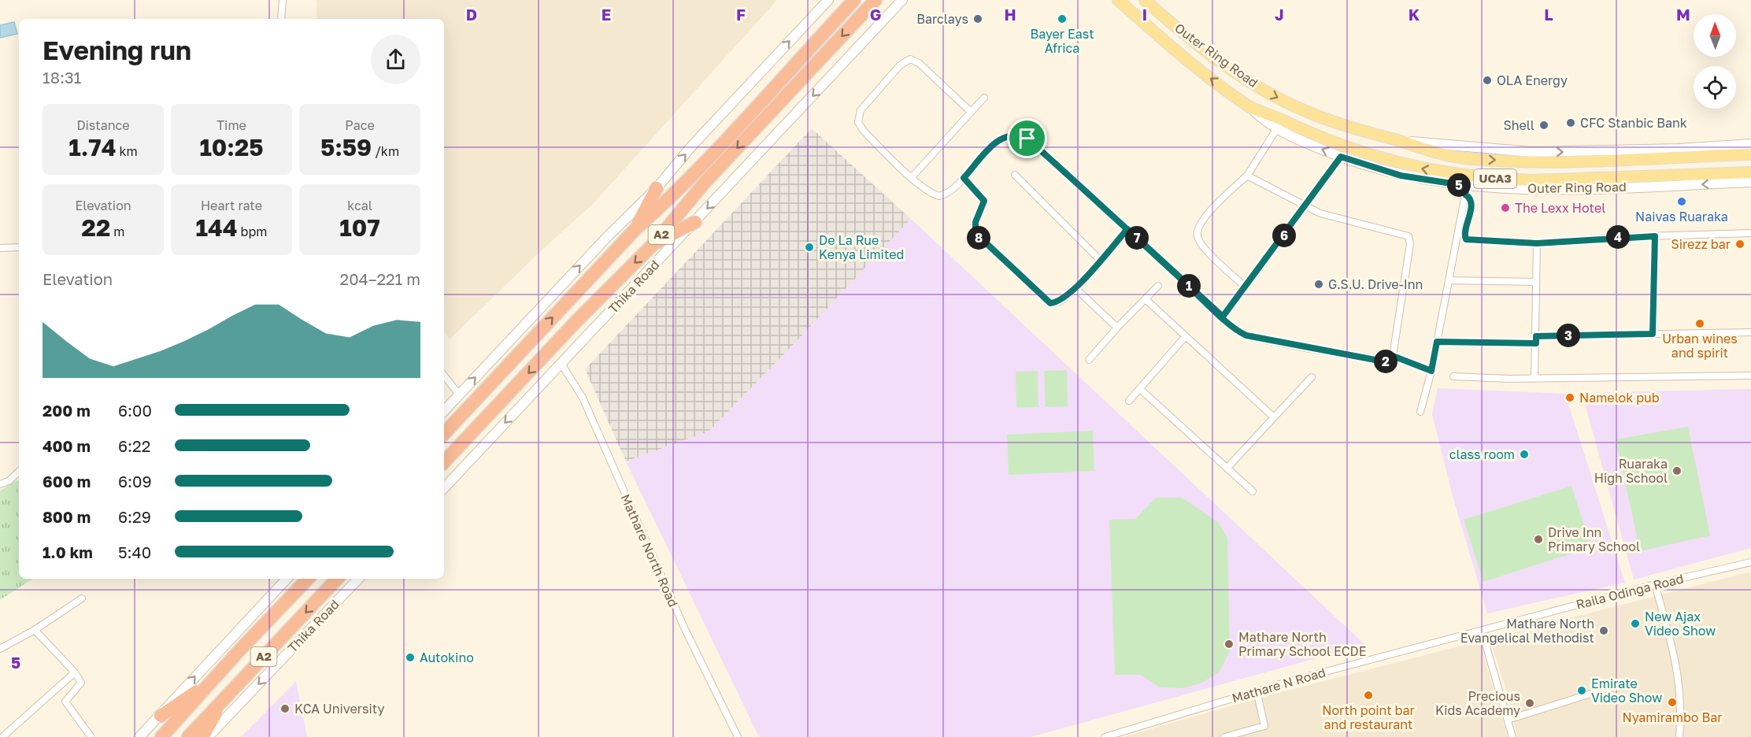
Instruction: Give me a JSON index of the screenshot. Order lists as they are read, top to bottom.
{
  "streets": {
    "highway": ["A2", "Thika Road"],
    "main road": ["Outer Ring Road", "UCA3"],
    "street": ["Mathare North Road", "Raila Odinga Road", "Mathare N Road"]
  },
  "crossings": [
    ["Thika Road", "Mathare North Road"],
    ["Raila Odinga Road", "Mathare N Road"]
  ],
  "places": [
    "Barclays",
    "Bayer East Africa",
    "OLA Energy",
    "CFC Stanbic Bank",
    "Shell",
    "Naivas Ruaraka",
    "The Lexx Hotel",
    "Sirezz bar",
    "De La Rue Kenya Limited",
    "G.S.U. Drive-Inn",
    "Urban wines and spirit",
    "Namelok pub",
    "class room",
    "Ruaraka High School",
    "Drive Inn Primary School",
    "New Ajax Video Show",
    "Mathare North Evangelical Methodist",
    "Mathare North Primary School ECDE",
    "Autokino",
    "Emirate Video Show",
    "North point bar and restaurant",
    "Nyamirambo Bar",
    "Precious Kids Academy",
    "KCA University"
  ],
  "north": "top",
  "page": {
    "heading": ["Evening run", "18:31"],
    "stats": [
      ["Distance", "1.74 km"],
      ["Time", "10:25"],
      ["Pace", "5:59 /km"],
      ["Elevation", "22 m"],
      ["Heart rate", "144 bpm"],
      ["kcal", "107"]
    ],
    "pins": [
      "5",
      "6",
      "4",
      "7",
      "8",
      "1",
      "3",
      "2"
    ],
    "chart": ["Elevation", "204–221 m"],
    "list": [
      {
        "name": "200 m",
        "note": "6:00"
      },
      {
        "name": "400 m",
        "note": "6:22"
      },
      {
        "name": "600 m",
        "note": "6:09"
      },
      {
        "name": "800 m",
        "note": "6:29"
      },
      {
        "name": "1.0 km",
        "note": "5:40"
      }
    ]
  },
  "grid": {
    "columns": [
      "D",
      "E",
      "F",
      "G",
      "H",
      "I",
      "J",
      "K",
      "L",
      "M"
    ],
    "rows": ["5"]
  }
}
